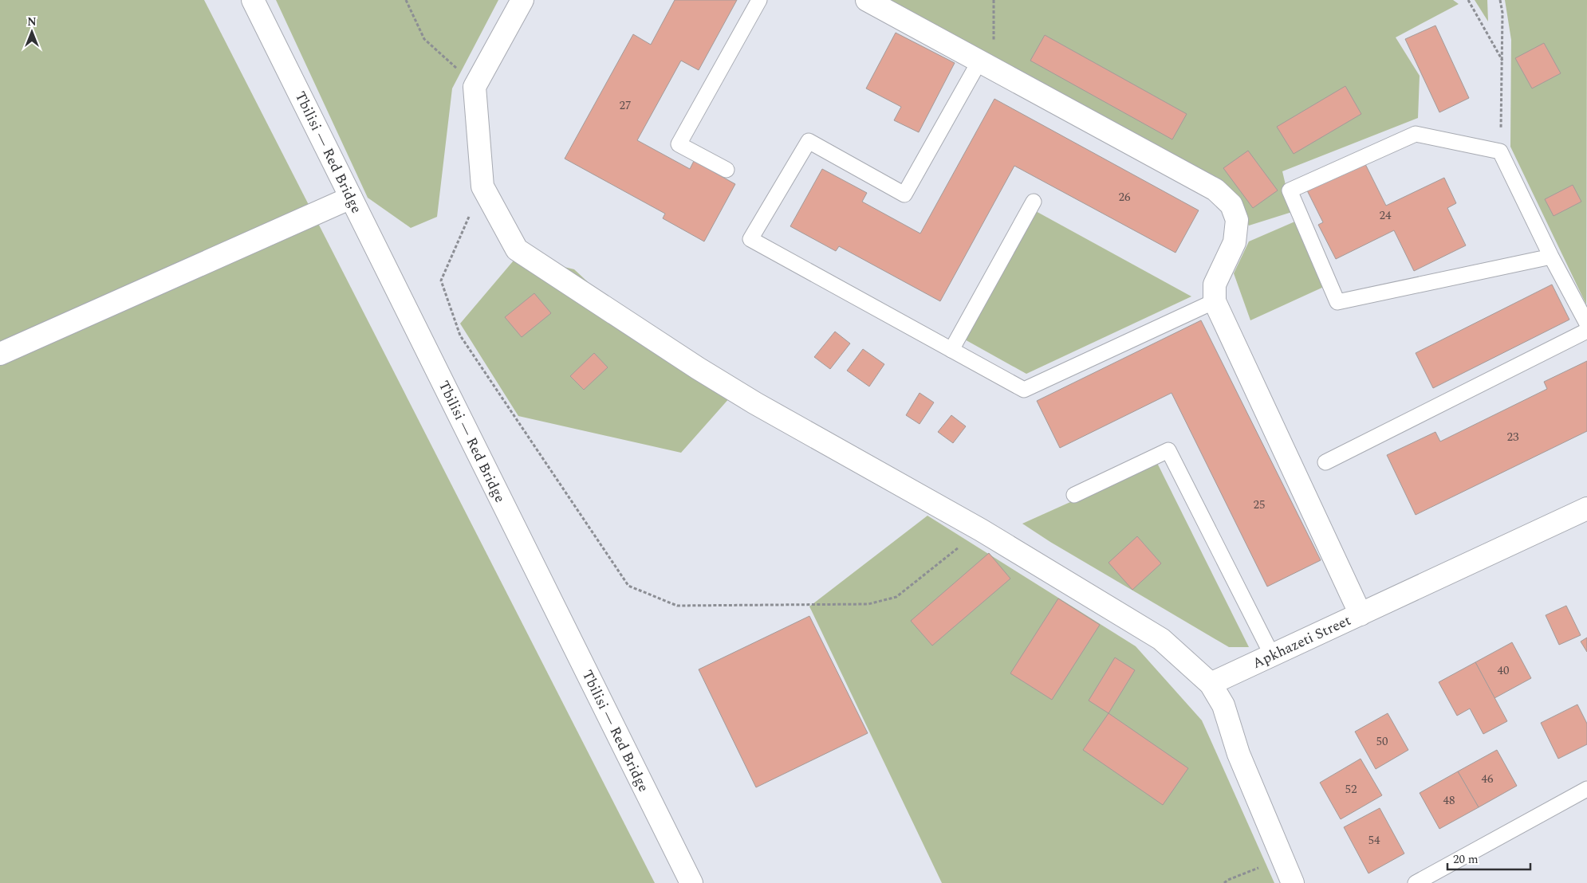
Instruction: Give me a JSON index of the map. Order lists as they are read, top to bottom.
{
  "streets": {
    "main road": ["Tbilisi — Red Bridge", "Apkhazeti Street"]
  },
  "house_numbers": [
    "27",
    "26",
    "24",
    "23",
    "25",
    "40",
    "50",
    "46",
    "52",
    "48",
    "54"
  ],
  "scale_bar": "20 m",
  "north": "top"
}
